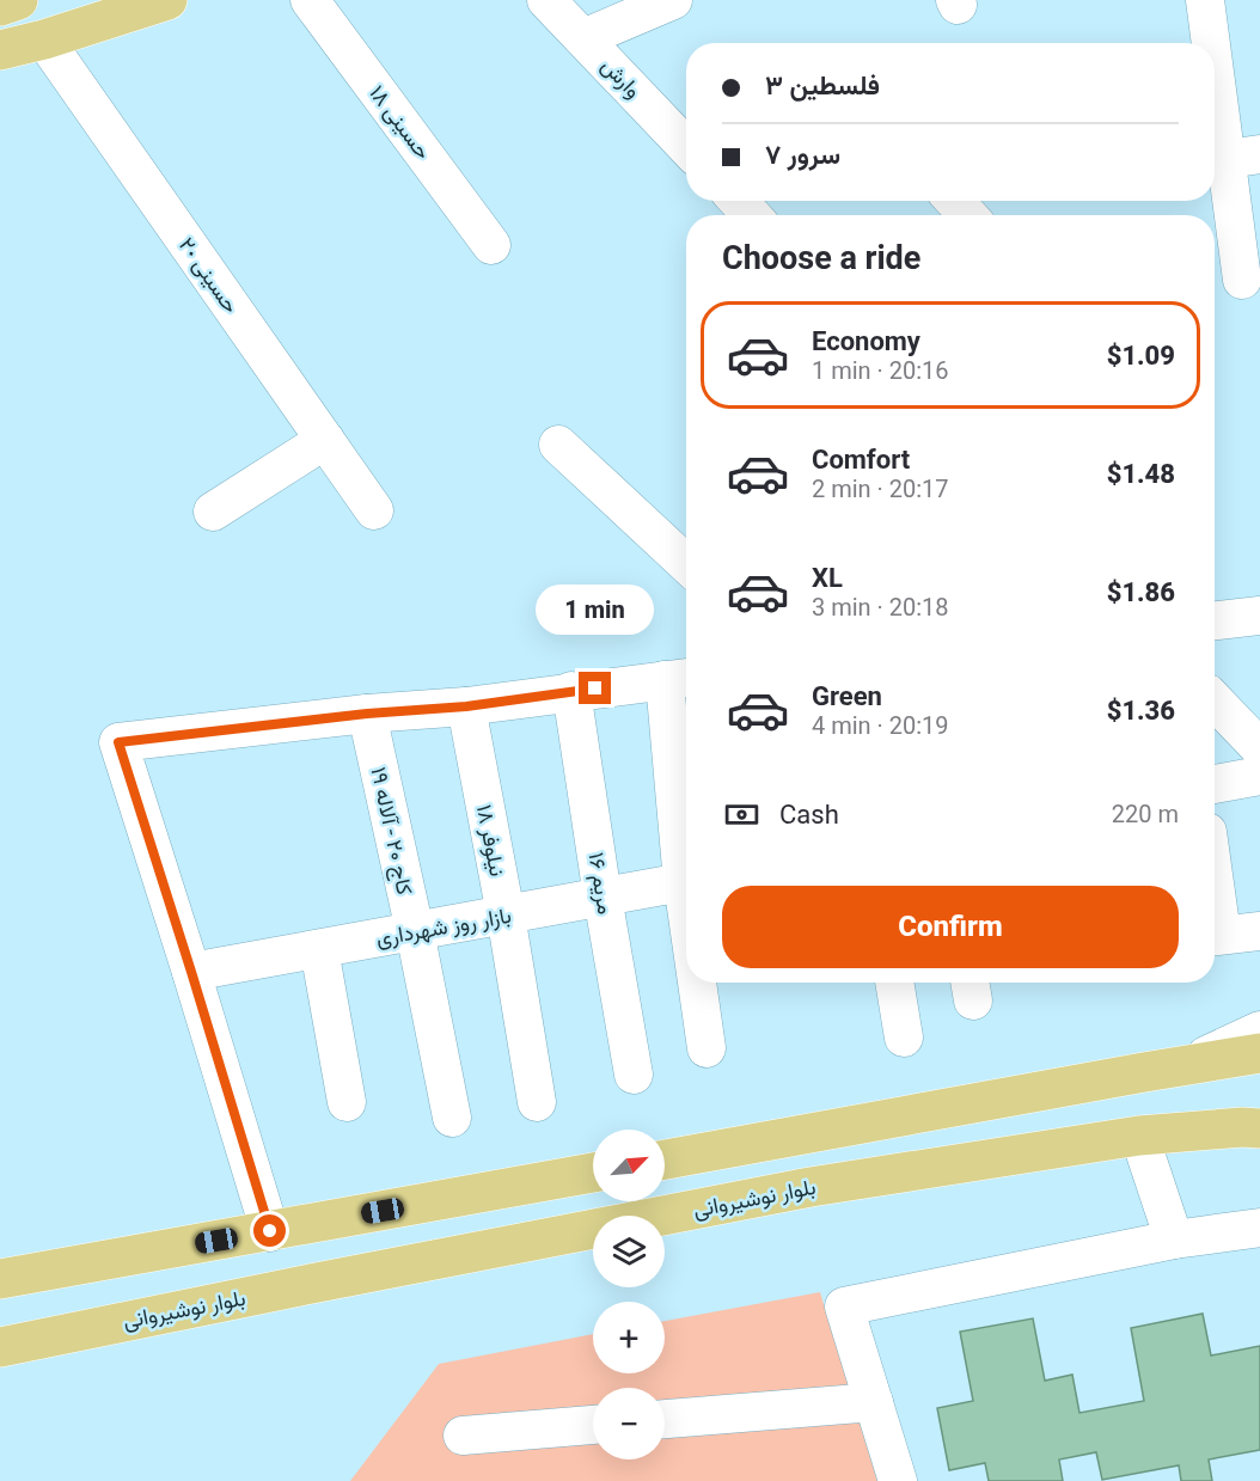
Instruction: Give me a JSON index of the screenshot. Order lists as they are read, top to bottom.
{
  "streets": {
    "main road": ["بلوار نوشیروانی"],
    "street": [
      "وارش",
      "حسینی ۱۸",
      "حسینی ٢٠",
      "کاج ۲۰ - آلاله ۱۹",
      "نیلوفر ۱۸",
      "مریم ۱۶",
      "بازار روز شهرداری"
    ]
  },
  "crossings": [
    ["کاج ۲۰ - آلاله ۱۹", "بازار روز شهرداری"],
    ["نیلوفر ۱۸", "بازار روز شهرداری"],
    ["مریم ۱۶", "بازار روز شهرداری"]
  ],
  "north": "top right",
  "page": {
    "banner": ["فلسطین ۳", "سرور ۷"],
    "heading": "Choose a ride",
    "list": [
      {
        "name": "Economy",
        "note": "1 min · 20:16",
        "value": "$1.09"
      },
      {
        "name": "Comfort",
        "note": "2 min · 20:17",
        "value": "$1.48"
      },
      {
        "name": "XL",
        "note": "3 min · 20:18",
        "value": "$1.86"
      },
      {
        "name": "Green",
        "note": "4 min · 20:19",
        "value": "$1.36"
      }
    ],
    "bubble": "1 min",
    "pay": ["Cash", "220 m"],
    "buttons": "Confirm",
    "map_buttons": ["+", "−"]
  }
}
